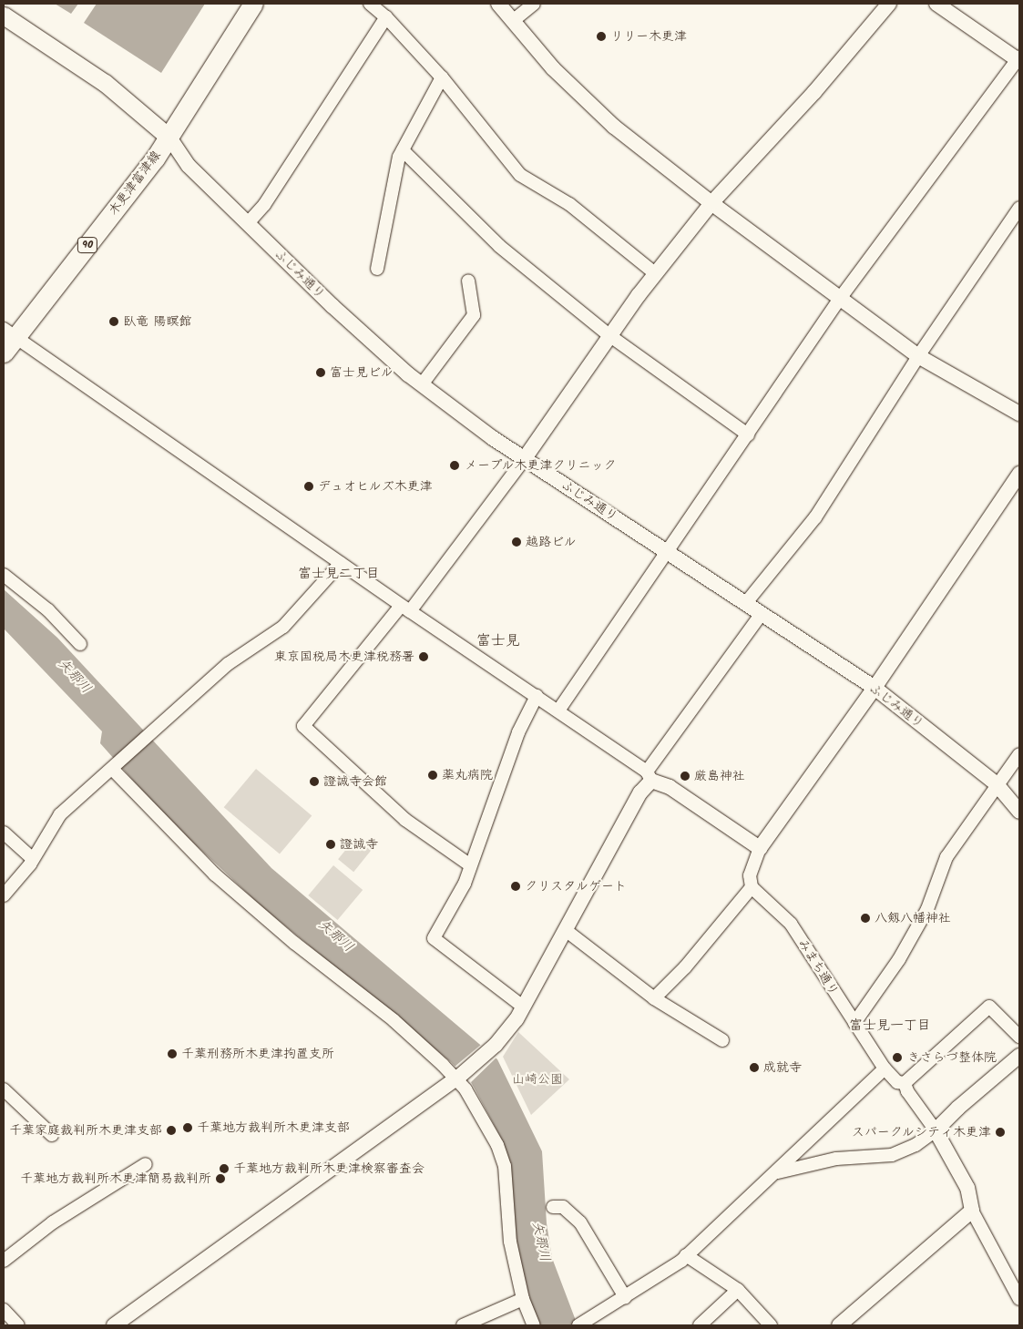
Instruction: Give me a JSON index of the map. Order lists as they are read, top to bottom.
{
  "streets": {
    "main road": ["木更津富津線", "90"],
    "street": ["ふじみ通り", "みまち通り"]
  },
  "crossings": [
    ["木更津富津線", "ふじみ通り"]
  ],
  "districts": ["富士見二丁目", "富士見", "富士見一丁目"],
  "water": ["矢那川"],
  "parks": ["山崎公園"],
  "places": [
    "リリー木更津",
    "臥竜 陽瞑館",
    "富士見ビル",
    "メープル木更津クリニック",
    "デュオヒルズ木更津",
    "越路ビル",
    "東京国税局木更津税務署",
    "薬丸病院",
    "厳島神社",
    "證誠寺会館",
    "證誠寺",
    "クリスタルゲート",
    "八剱八幡神社",
    "千葉刑務所木更津拘置支所",
    "きさらづ整体院",
    "成就寺",
    "千葉地方裁判所木更津支部",
    "千葉家庭裁判所木更津支部",
    "スパークルシティ木更津",
    "千葉地方裁判所木更津検察審査会",
    "千葉地方裁判所木更津簡易裁判所"
  ]
}
